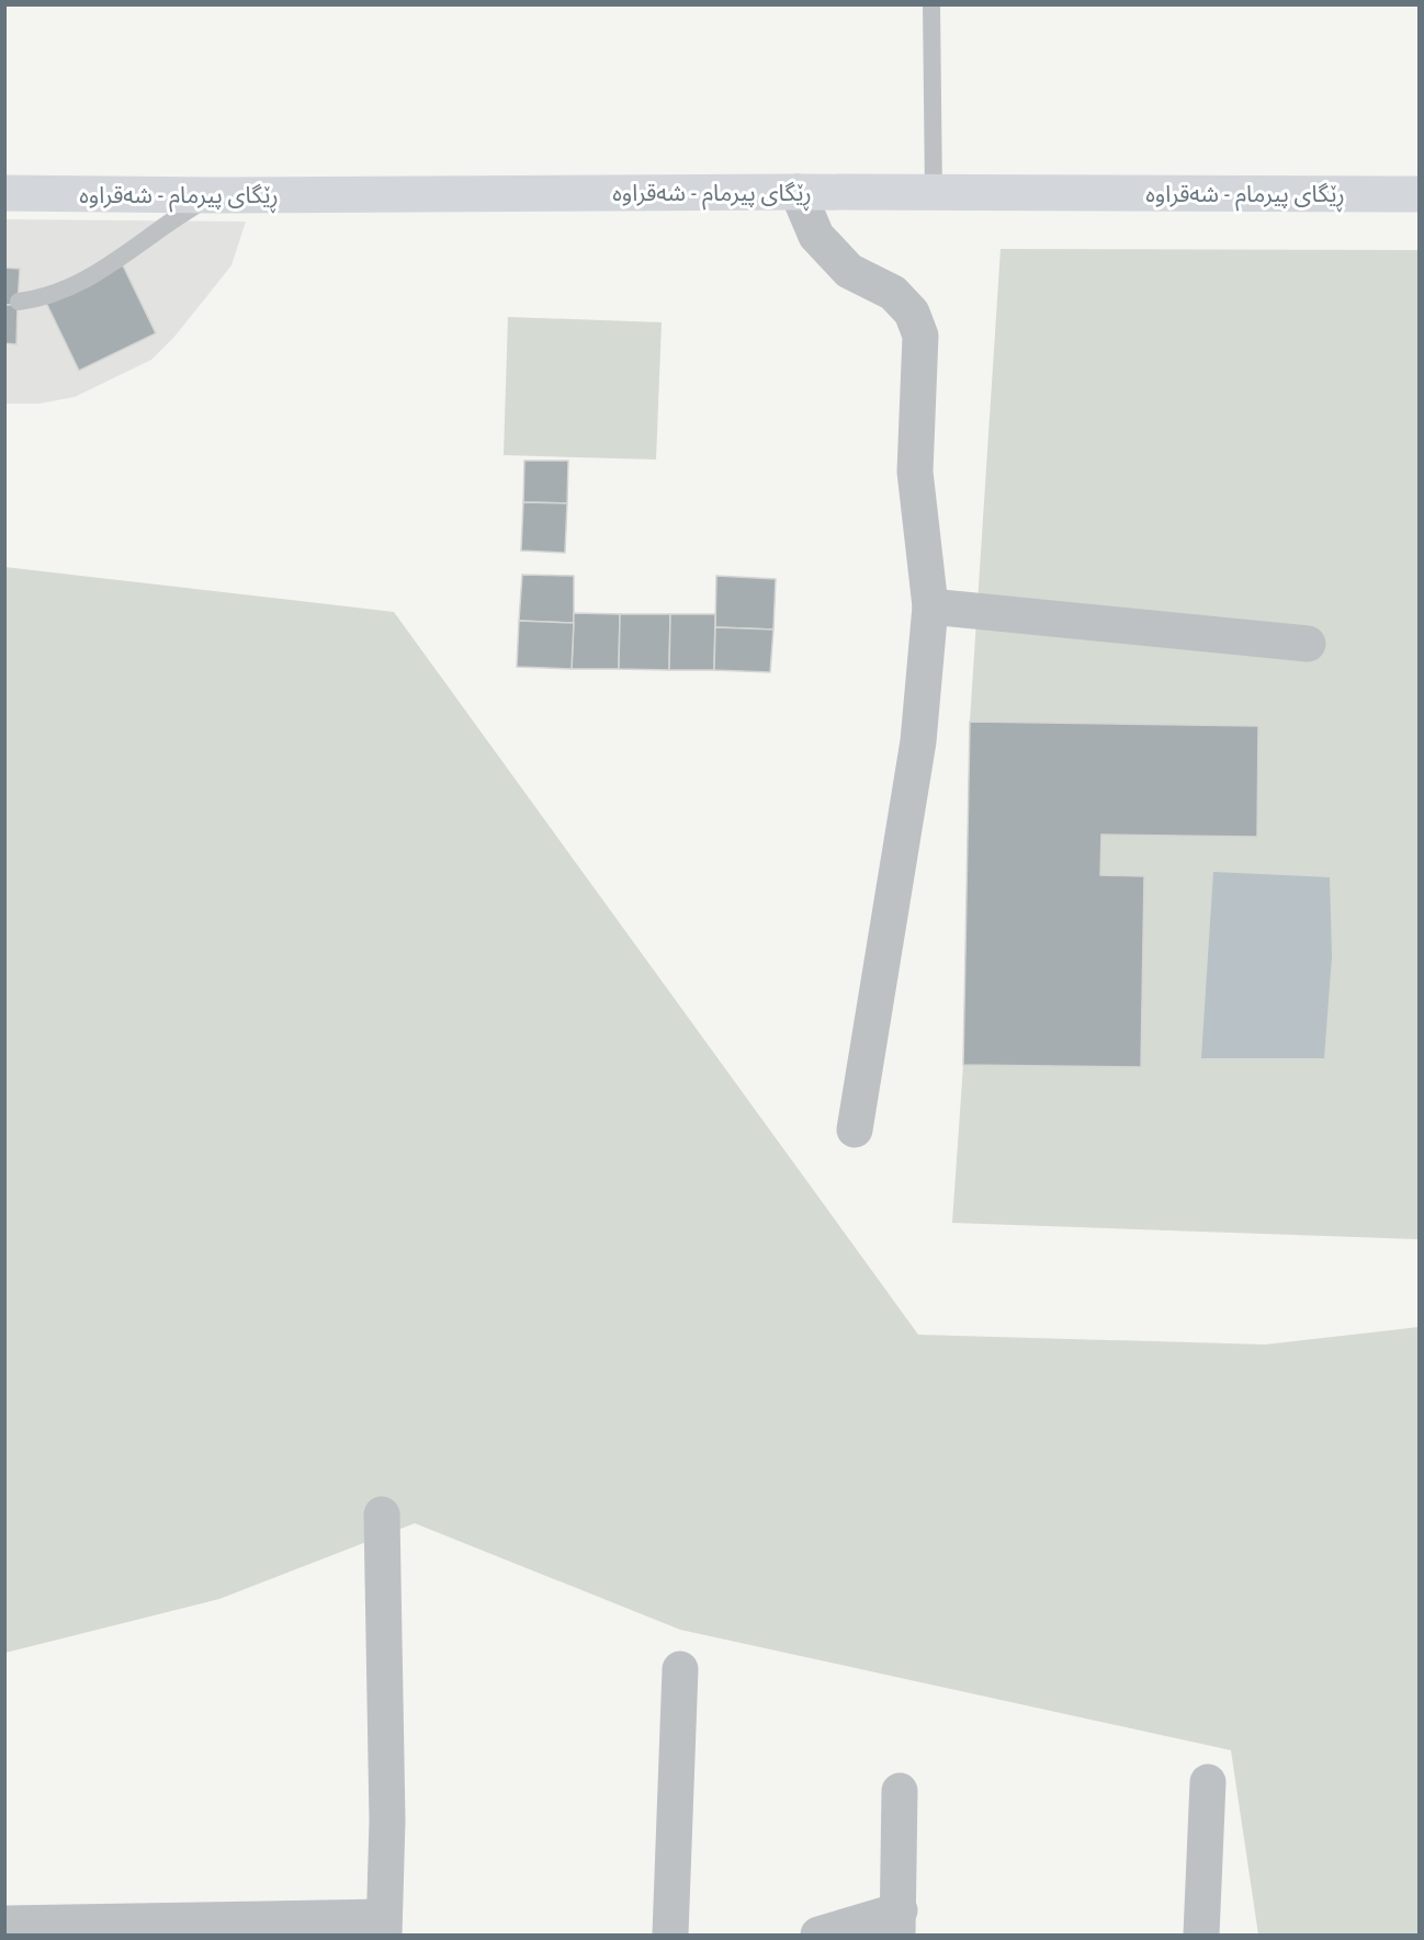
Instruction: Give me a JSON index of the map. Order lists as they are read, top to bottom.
{
  "streets": {
    "main road": ["ڕێگای پیرمام - شەقراوە"]
  }
}
